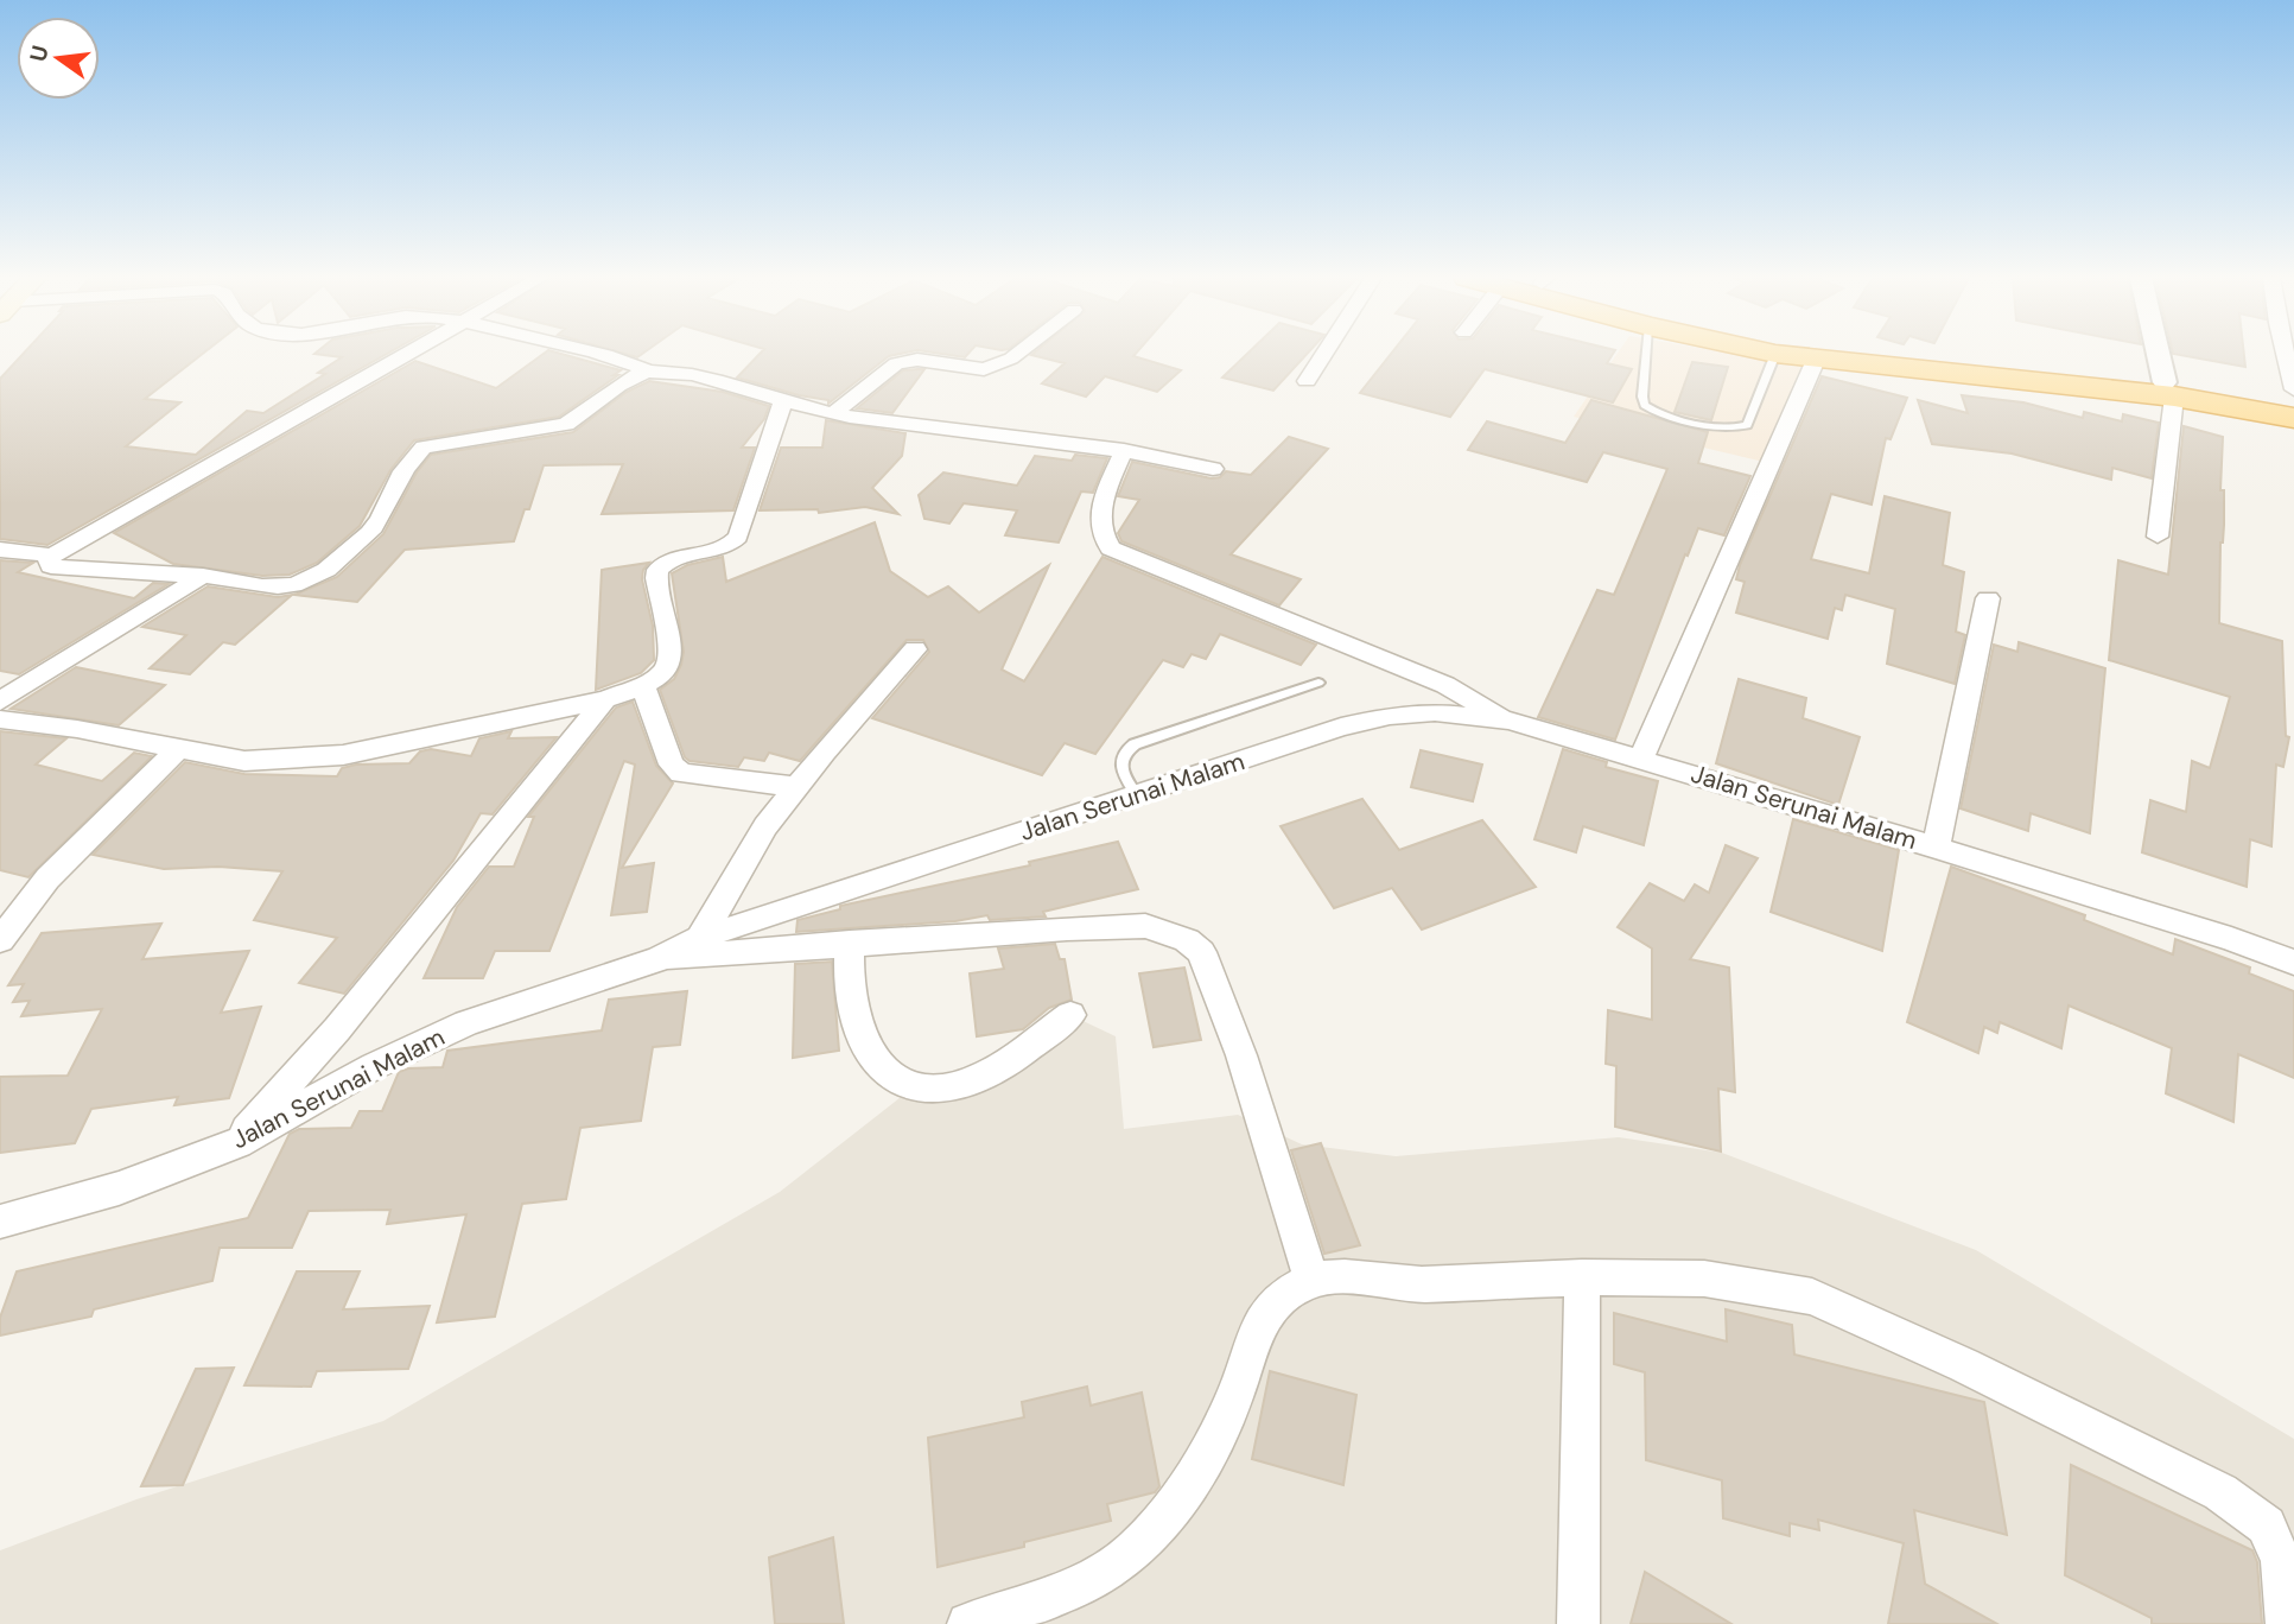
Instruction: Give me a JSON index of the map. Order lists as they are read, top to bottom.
{
  "streets": {
    "street": ["Jalan Serunai Malam"]
  },
  "north": "left"
}
